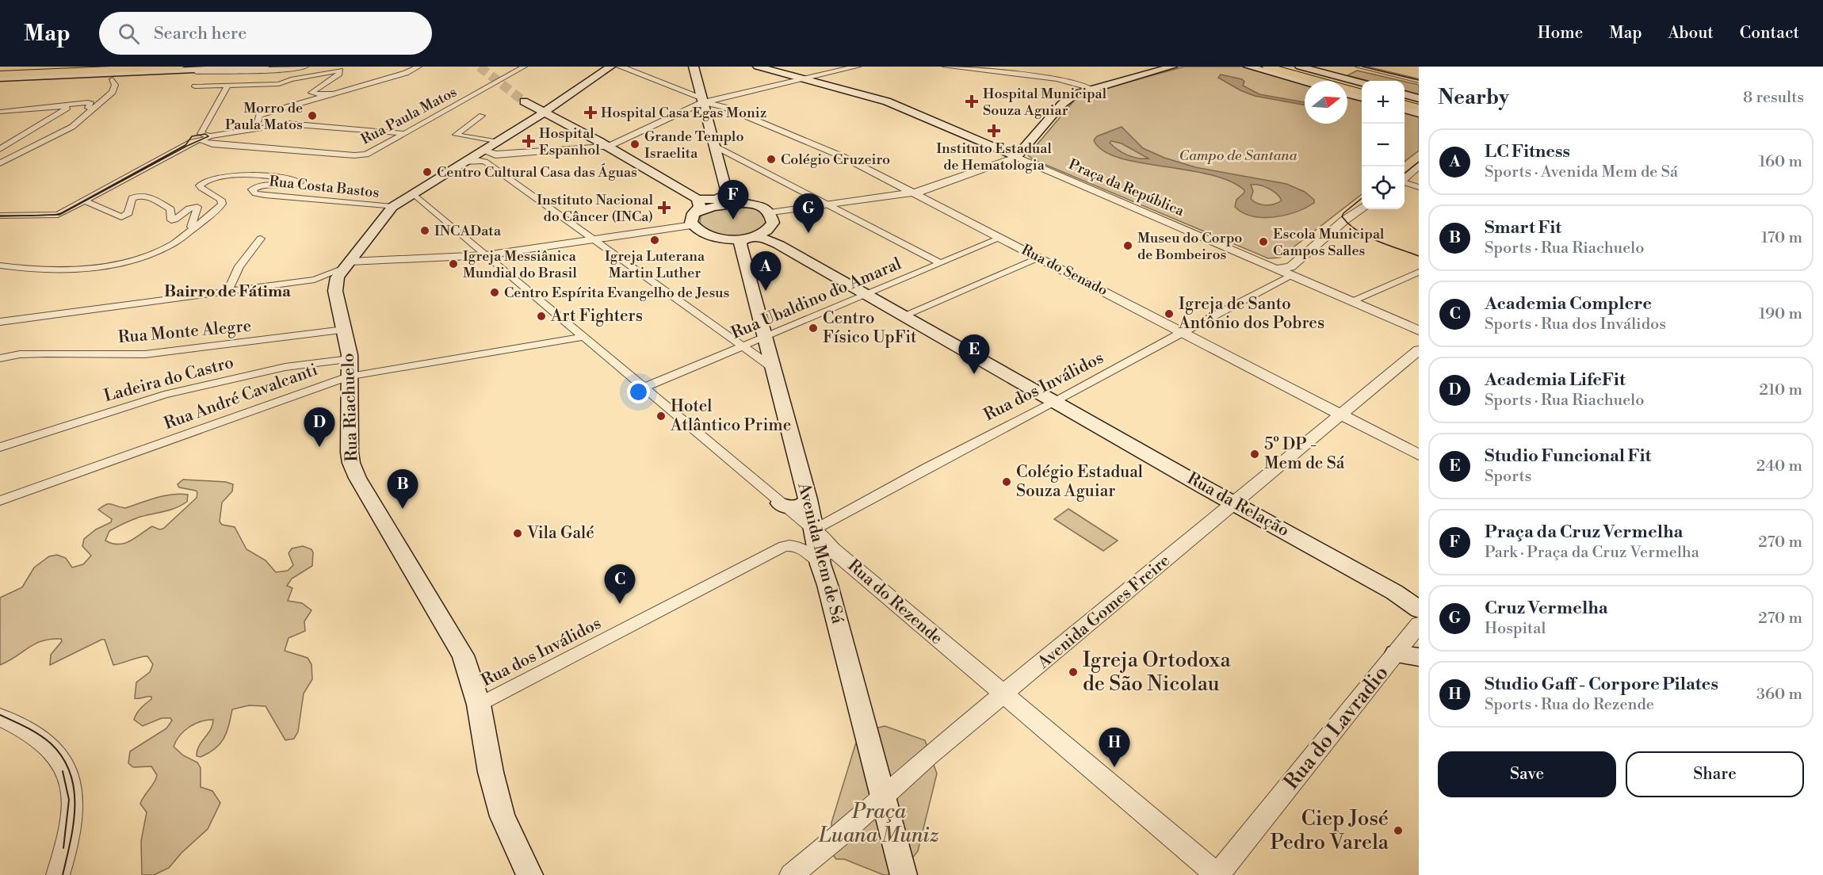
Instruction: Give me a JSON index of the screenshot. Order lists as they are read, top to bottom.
{
  "streets": {
    "main road": ["Rua Riachuelo", "Rua da Relação", "Avenida Mem de Sá"],
    "street": [
      "Rua Paula Matos",
      "Rua Costa Bastos",
      "Praça da República",
      "Rua do Senado",
      "Rua Ubaldino do Amaral",
      "Rua Monte Alegre",
      "Ladeira do Castro",
      "Rua dos Inválidos",
      "Rua André Cavalcanti",
      "Rua do Rezende",
      "Avenida Gomes Freire",
      "Rua do Lavradio"
    ]
  },
  "crossings": [
    ["Praça da República", "Rua dos Inválidos"],
    ["Rua do Senado", "Rua Ubaldino do Amaral"],
    ["Rua do Senado", "Rua dos Inválidos"],
    ["Rua do Senado", "Avenida Gomes Freire"],
    ["Rua Ubaldino do Amaral", "Rua da Relação"],
    ["Rua Ubaldino do Amaral", "Avenida Mem de Sá"],
    ["Rua Ubaldino do Amaral", "Rua do Rezende"],
    ["Rua Monte Alegre", "Rua Riachuelo"],
    ["Ladeira do Castro", "Rua André Cavalcanti"],
    ["Ladeira do Castro", "Rua Riachuelo"],
    ["Rua dos Inválidos", "Rua Riachuelo"],
    ["Rua dos Inválidos", "Rua da Relação"],
    ["Rua dos Inválidos", "Avenida Mem de Sá"],
    ["Rua dos Inválidos", "Rua do Rezende"],
    ["Rua André Cavalcanti", "Rua Riachuelo"],
    ["Rua André Cavalcanti", "Rua do Rezende"],
    ["Rua da Relação", "Avenida Mem de Sá"],
    ["Rua da Relação", "Avenida Gomes Freire"],
    ["Avenida Mem de Sá", "Rua do Rezende"],
    ["Avenida Mem de Sá", "Avenida Gomes Freire"],
    ["Rua do Rezende", "Avenida Gomes Freire"],
    ["Rua do Rezende", "Rua do Lavradio"]
  ],
  "districts": ["Bairro de Fátima"],
  "parks": ["Campo de Santana", "Praça Luana Muniz"],
  "places": {
    "health": [
      "Hospital Municipal Souza Aguiar",
      "Hospital Casa Egas Moniz",
      "Instituto Estadual de Hematologia",
      "Hospital Espanhol",
      "Instituto Nacional do Câncer (INCa)"
    ],
    "other": [
      "Morro de Paula Matos",
      "Grande Templo Israelita",
      "Colégio Cruzeiro",
      "Centro Cultural Casa das Águas",
      "INCAData",
      "Igreja Luterana Martin Luther",
      "Escola Municipal Campos Salles",
      "Museu do Corpo de Bombeiros",
      "Igreja Messiânica Mundial do Brasil",
      "Centro Espírita Evangelho de Jesus",
      "Igreja de Santo Antônio dos Pobres",
      "Art Fighters",
      "Centro Físico UpFit",
      "Hotel Atlântico Prime",
      "5º DP - Mem de Sá",
      "Colégio Estadual Souza Aguiar",
      "Vila Galé",
      "Igreja Ortodoxa de São Nicolau",
      "Ciep José Pedro Varela"
    ]
  },
  "north": "right",
  "page": {
    "header": "Map",
    "search": "Search here",
    "nav": [
      "Home",
      "Map",
      "About",
      "Contact"
    ],
    "heading": ["Nearby", "8 results"],
    "map_buttons": ["+", "−"],
    "list": [
      {
        "mark": "A",
        "name": "LC Fitness",
        "note": "Sports · Avenida Mem de Sá",
        "value": "160 m"
      },
      {
        "mark": "B",
        "name": "Smart Fit",
        "note": "Sports · Rua Riachuelo",
        "value": "170 m"
      },
      {
        "mark": "C",
        "name": "Academia Complere",
        "note": "Sports · Rua dos Inválidos",
        "value": "190 m"
      },
      {
        "mark": "D",
        "name": "Academia LifeFit",
        "note": "Sports · Rua Riachuelo",
        "value": "210 m"
      },
      {
        "mark": "E",
        "name": "Studio Funcional Fit",
        "note": "Sports",
        "value": "240 m"
      },
      {
        "mark": "F",
        "name": "Praça da Cruz Vermelha",
        "note": "Park · Praça da Cruz Vermelha",
        "value": "270 m"
      },
      {
        "mark": "G",
        "name": "Cruz Vermelha",
        "note": "Hospital",
        "value": "270 m"
      },
      {
        "mark": "H",
        "name": "Studio Gaff - Corpore Pilates",
        "note": "Sports · Rua do Rezende",
        "value": "360 m"
      }
    ],
    "pins": [
      "F",
      "G",
      "A",
      "E",
      "D",
      "B",
      "C",
      "H"
    ],
    "buttons": ["Save", "Share"]
  }
}
